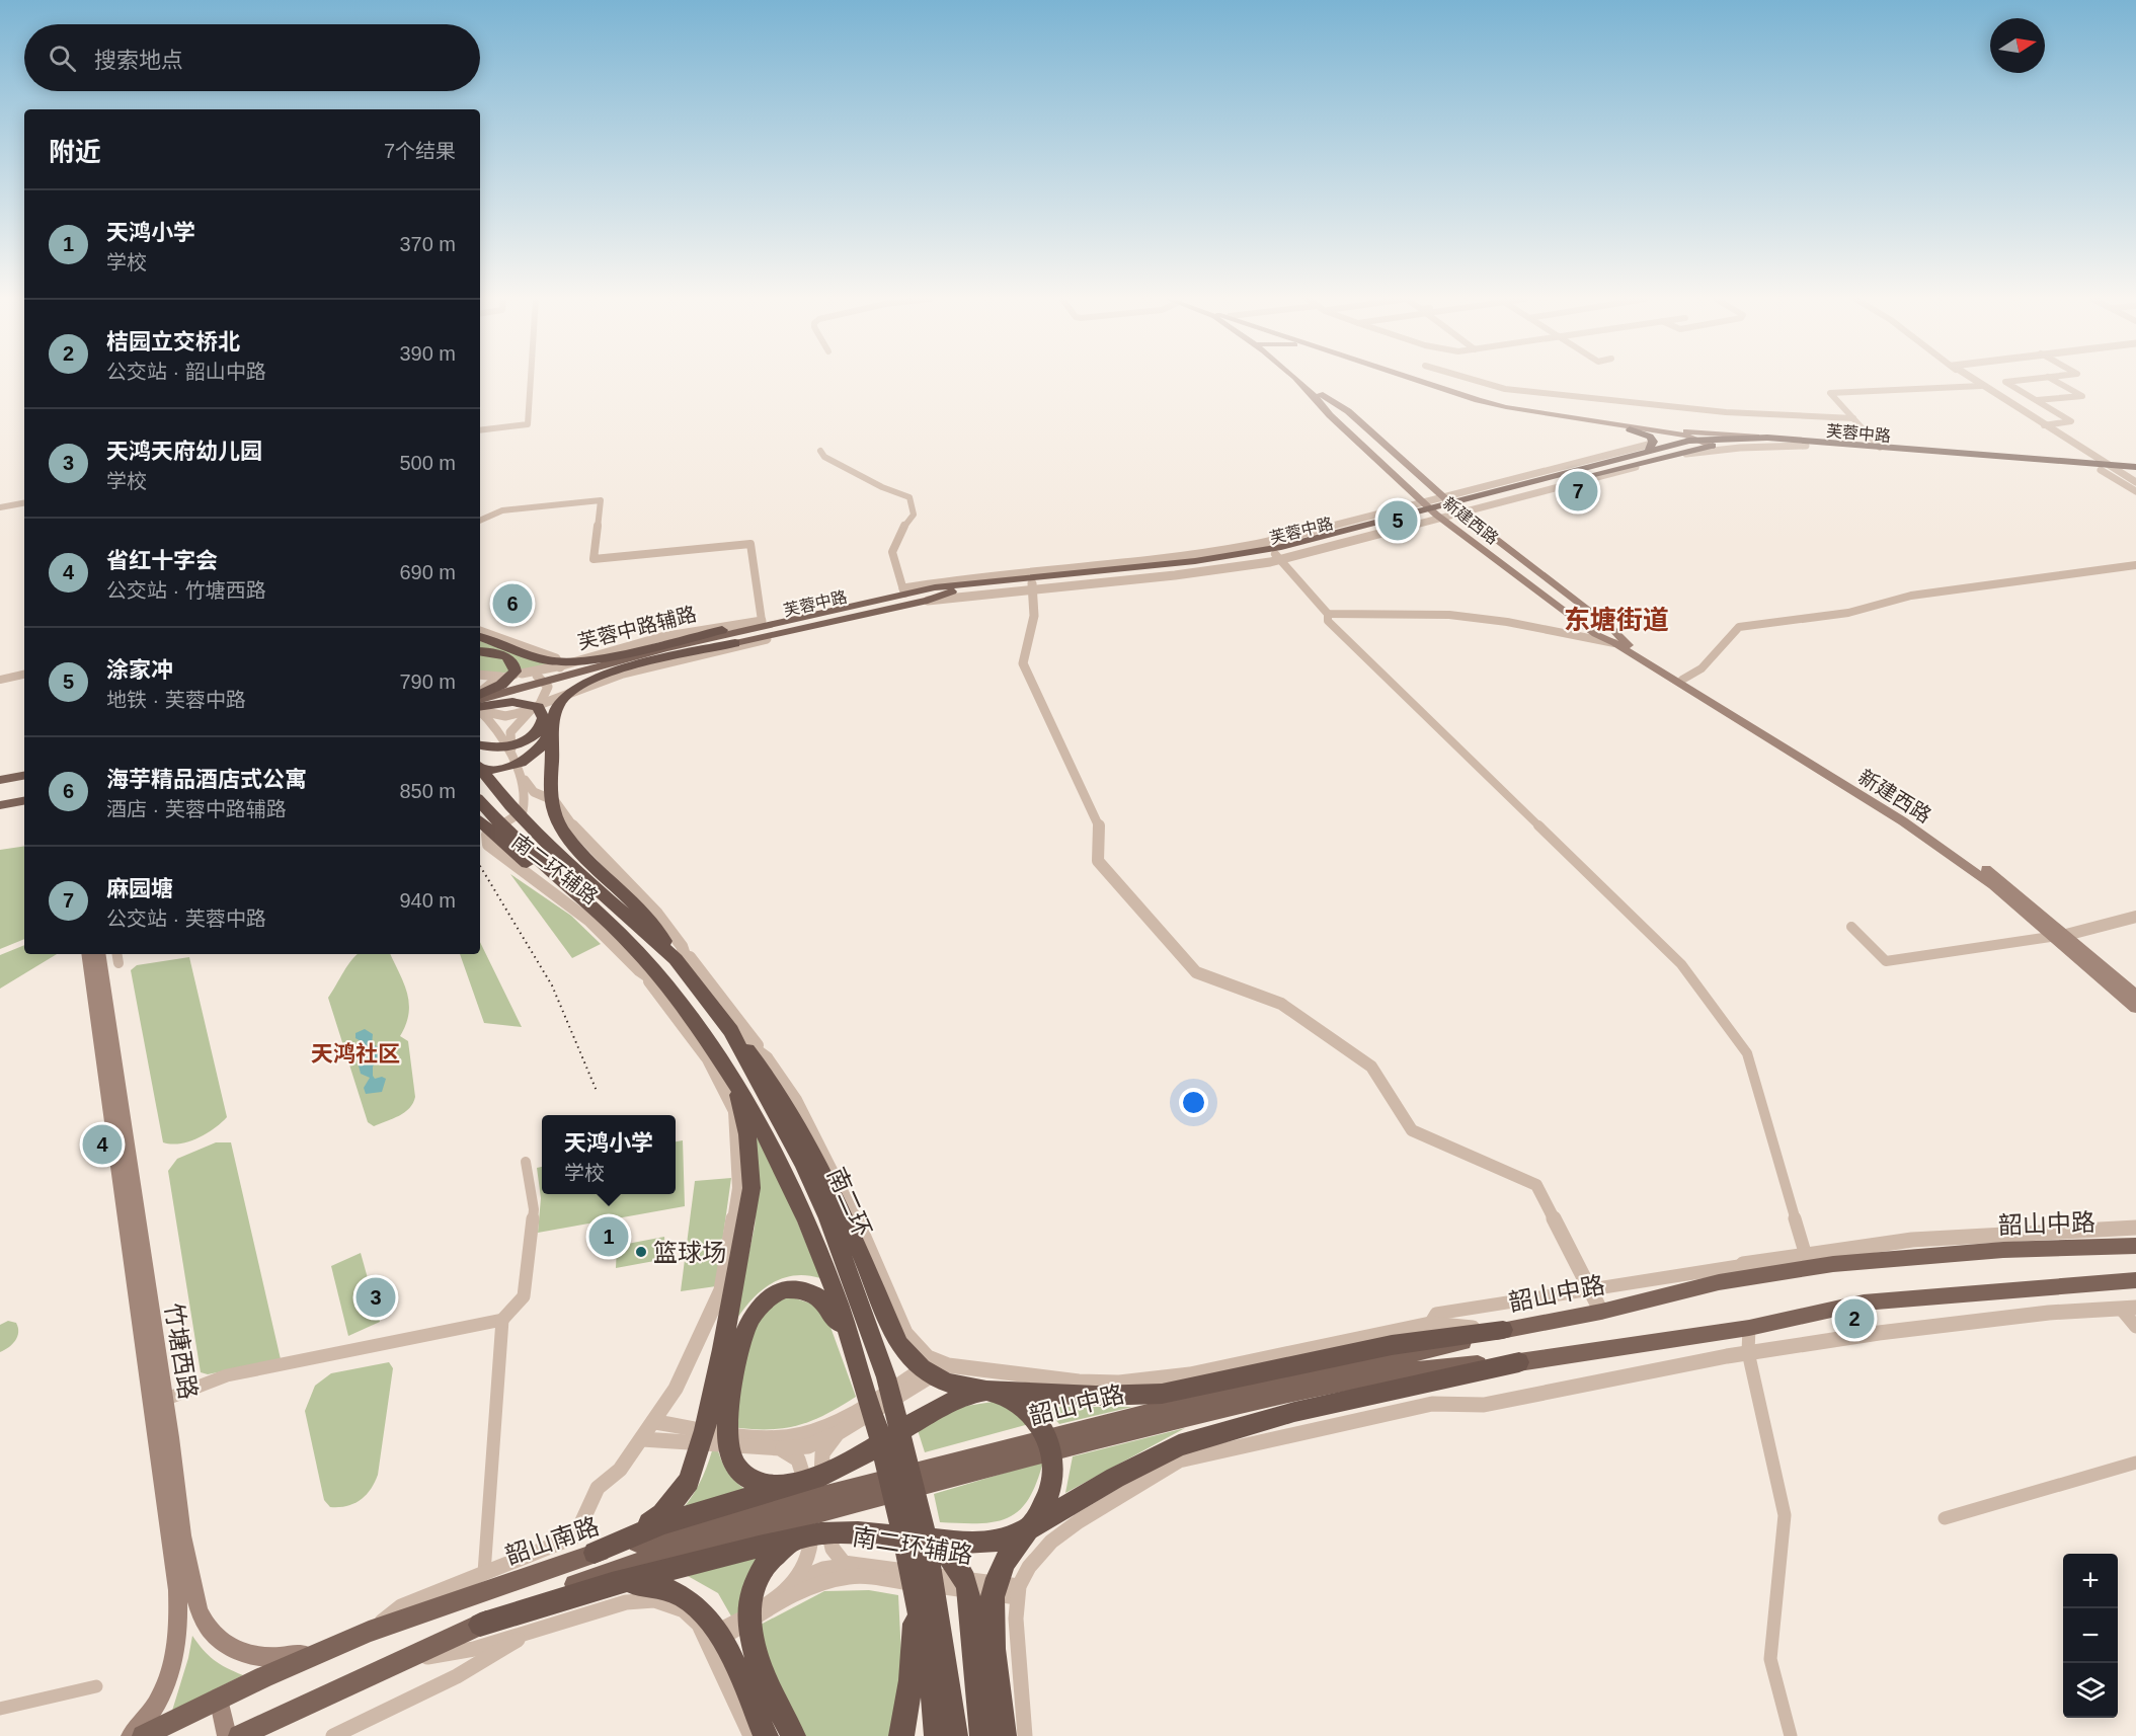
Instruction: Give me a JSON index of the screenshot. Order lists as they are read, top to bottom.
{
  "streets": {
    "highway": ["南二环"],
    "main road": [
      "芙蓉中路",
      "新建西路",
      "韶山中路",
      "竹塘西路",
      "韶山南路"
    ],
    "street": ["芙蓉中路辅路", "南二环辅路"]
  },
  "crossings": [
    ["芙蓉中路", "新建西路"],
    ["芙蓉中路辅路", "南二环辅路"],
    ["南二环辅路", "南二环"],
    ["南二环辅路", "韶山南路"],
    ["韶山中路", "韶山南路"],
    ["竹塘西路", "韶山南路"]
  ],
  "districts": ["东塘街道", "天鸿社区"],
  "places": ["篮球场"],
  "north": "right",
  "page": {
    "search": "搜索地点",
    "heading": ["附近", "7个结果"],
    "list": [
      {
        "mark": "1",
        "name": "天鸿小学",
        "note": "学校",
        "value": "370 m"
      },
      {
        "mark": "2",
        "name": "桔园立交桥北",
        "note": "公交站 · 韶山中路",
        "value": "390 m"
      },
      {
        "mark": "3",
        "name": "天鸿天府幼儿园",
        "note": "学校",
        "value": "500 m"
      },
      {
        "mark": "4",
        "name": "省红十字会",
        "note": "公交站 · 竹塘西路",
        "value": "690 m"
      },
      {
        "mark": "5",
        "name": "涂家冲",
        "note": "地铁 · 芙蓉中路",
        "value": "790 m"
      },
      {
        "mark": "6",
        "name": "海芋精品酒店式公寓",
        "note": "酒店 · 芙蓉中路辅路",
        "value": "850 m"
      },
      {
        "mark": "7",
        "name": "麻园塘",
        "note": "公交站 · 芙蓉中路",
        "value": "940 m"
      }
    ],
    "pins": [
      "7",
      "5",
      "6",
      "4",
      "1",
      "3",
      "2"
    ],
    "popup": ["天鸿小学", "学校"],
    "map_buttons": ["+", "−"]
  }
}
